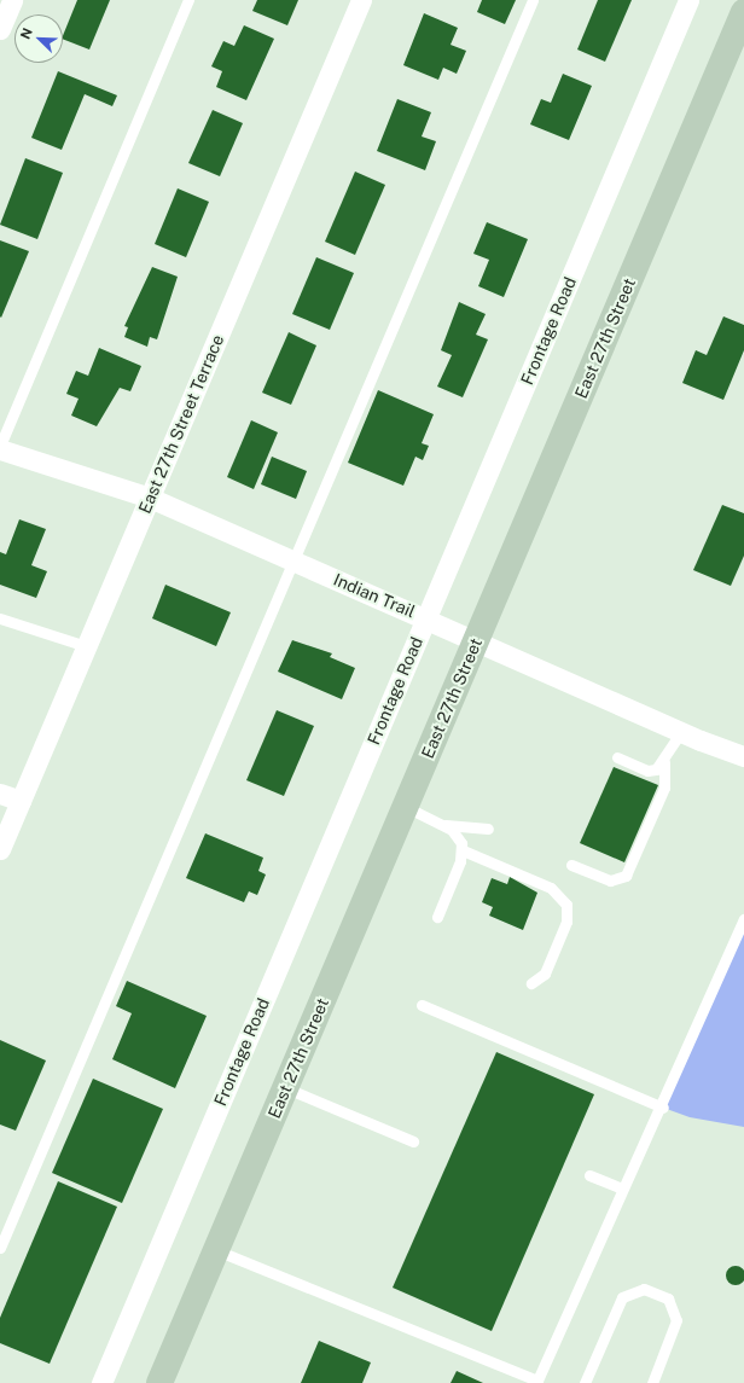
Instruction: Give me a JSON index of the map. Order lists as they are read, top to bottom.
{
  "streets": {
    "main road": ["East 27th Street"],
    "street": ["Frontage Road", "East 27th Street Terrace", "Indian Trail"]
  },
  "crossings": [
    ["Frontage Road", "Indian Trail"],
    ["East 27th Street", "Indian Trail"],
    ["East 27th Street Terrace", "Indian Trail"]
  ],
  "north": "top left"
}
